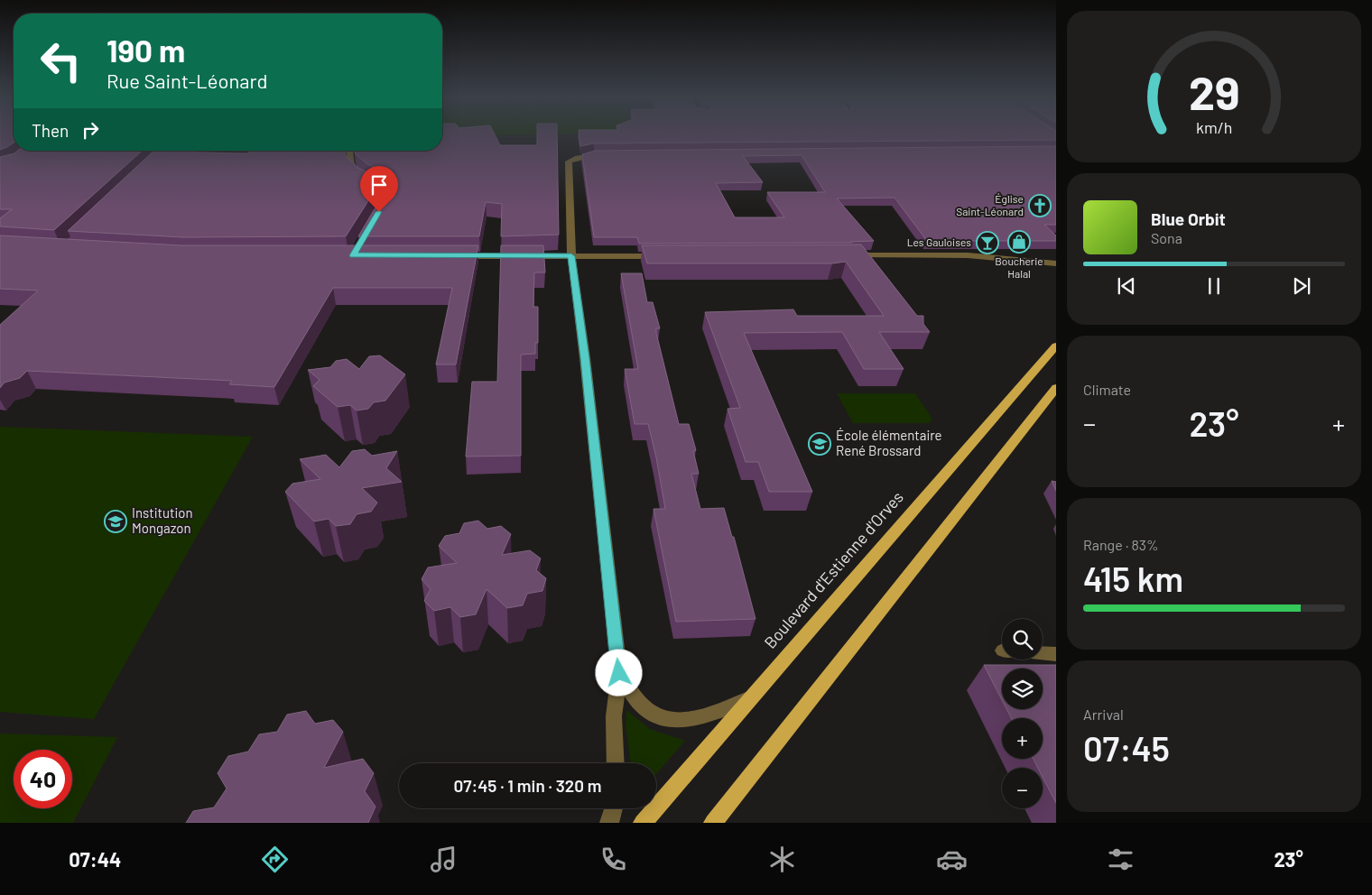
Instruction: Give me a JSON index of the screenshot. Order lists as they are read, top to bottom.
{
  "streets": {
    "main road": ["Boulevard d'Estienne d'Orves"]
  },
  "places": {
    "church": ["Église Saint-Léonard"],
    "shop": ["Boucherie Halal"],
    "bar": ["Les Gauloises"],
    "school or university": ["École élémentaire René Brossard", "Institution Mongazon"]
  },
  "page": {
    "turn": ["190 m", "Rue Saint-Léonard"],
    "then": "Then",
    "song": ["Blue Orbit", "Sona"],
    "tile": [
      "Climate",
      ["Range · 83%", "415 km"],
      ["Arrival", "07:45"]
    ],
    "heat": ["−", "23°", "+"],
    "map_buttons": ["+", "−"],
    "limit": "40",
    "trip": "07:45 · 1 min · 320 m",
    "tabs": ["07:44", "23°"],
    "gauge": ["29", "km/h"]
  }
}
